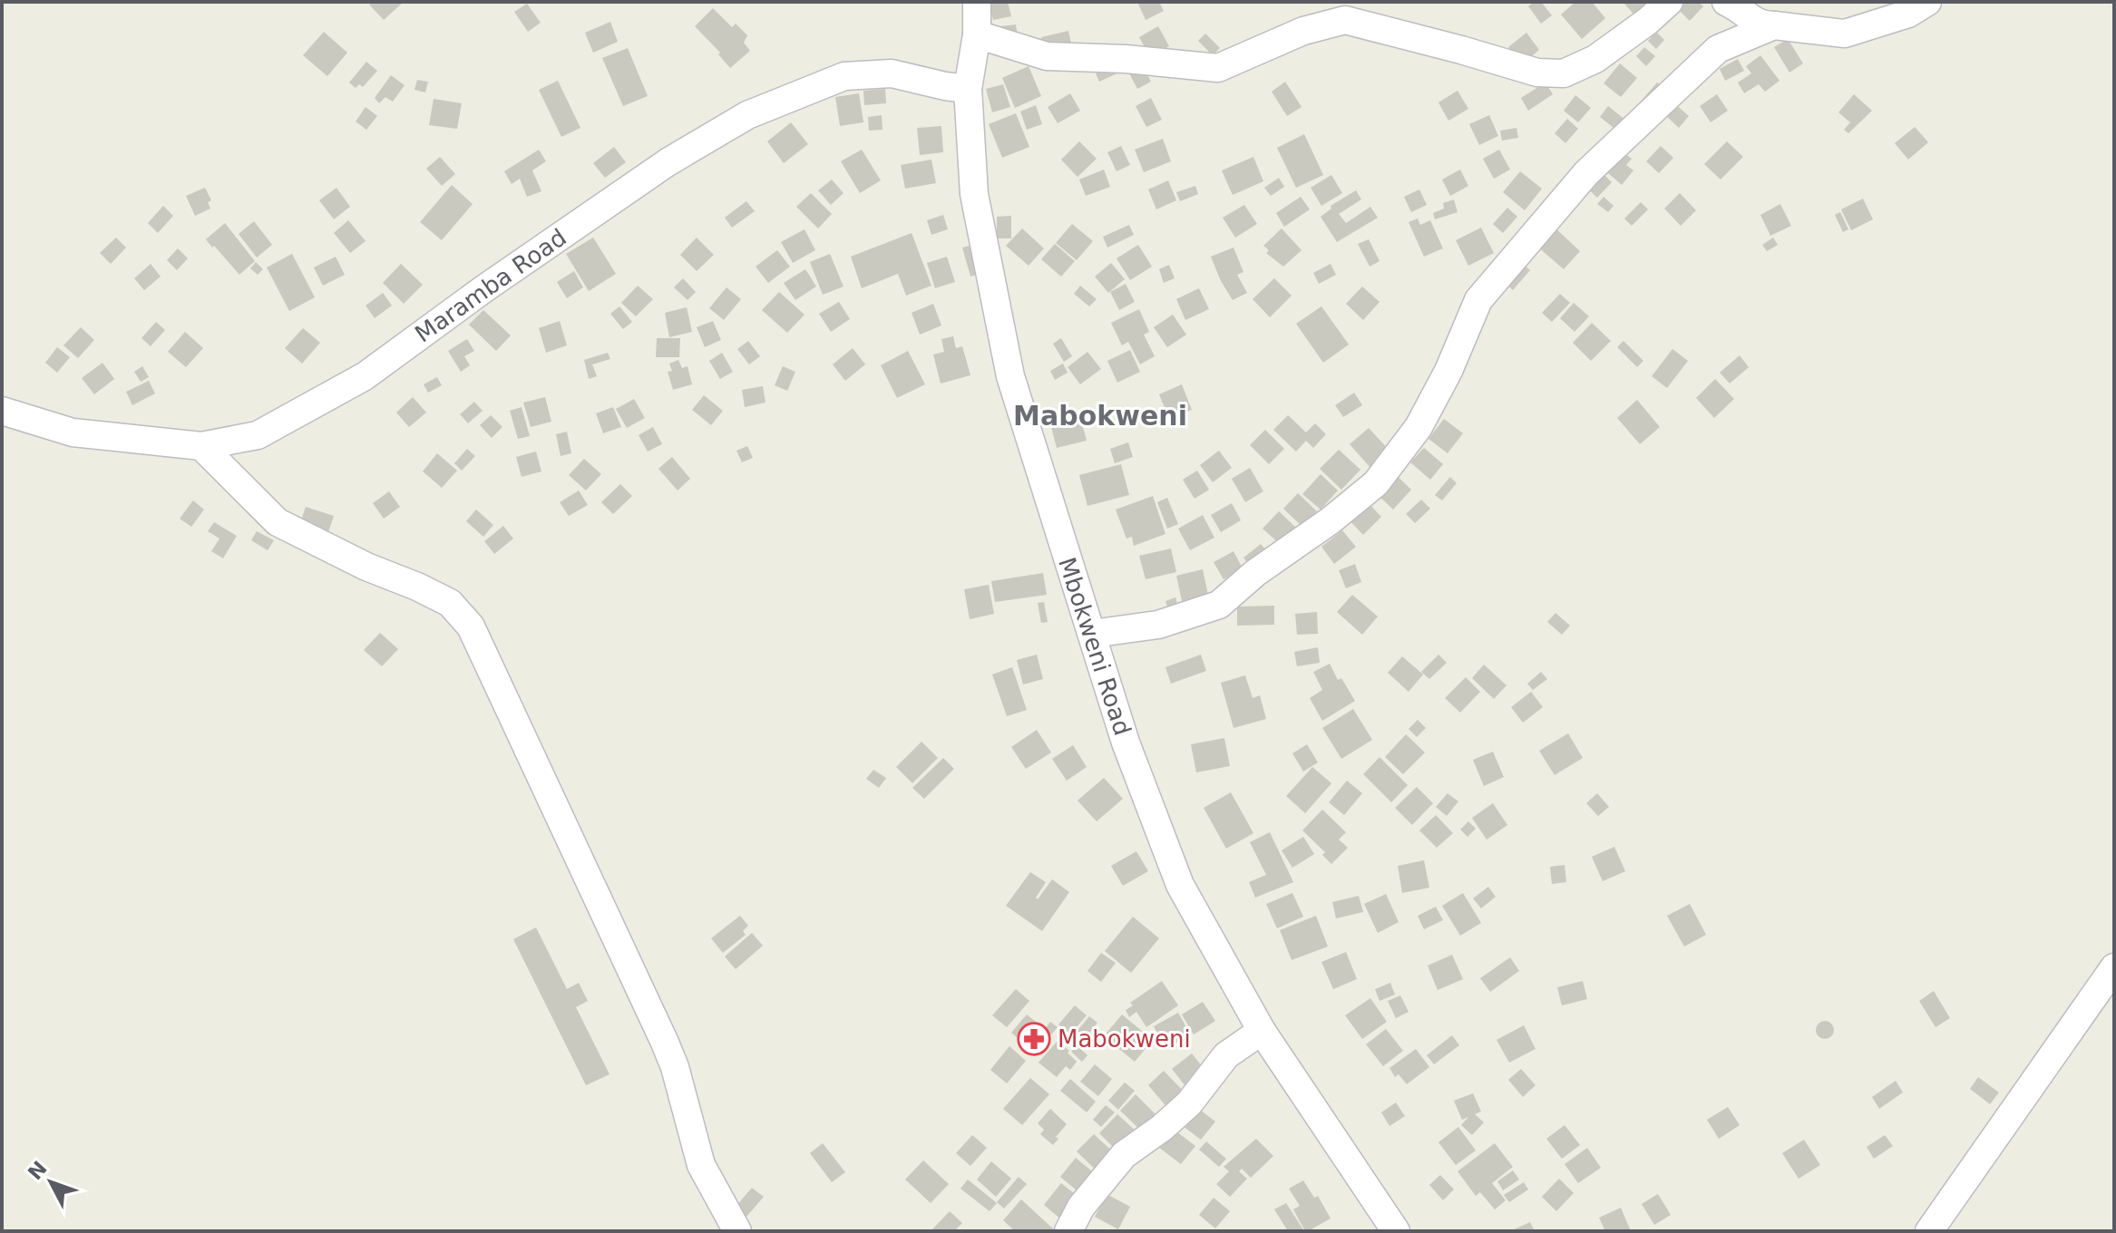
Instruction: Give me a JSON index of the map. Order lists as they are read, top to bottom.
{
  "streets": {
    "street": ["Maramba Road", "Mbokweni Road"]
  },
  "crossings": [
    ["Maramba Road", "Mbokweni Road"]
  ],
  "districts": ["Mabokweni"],
  "places": {
    "pharmacy": ["Mabokweni"]
  },
  "north": "top left"
}
